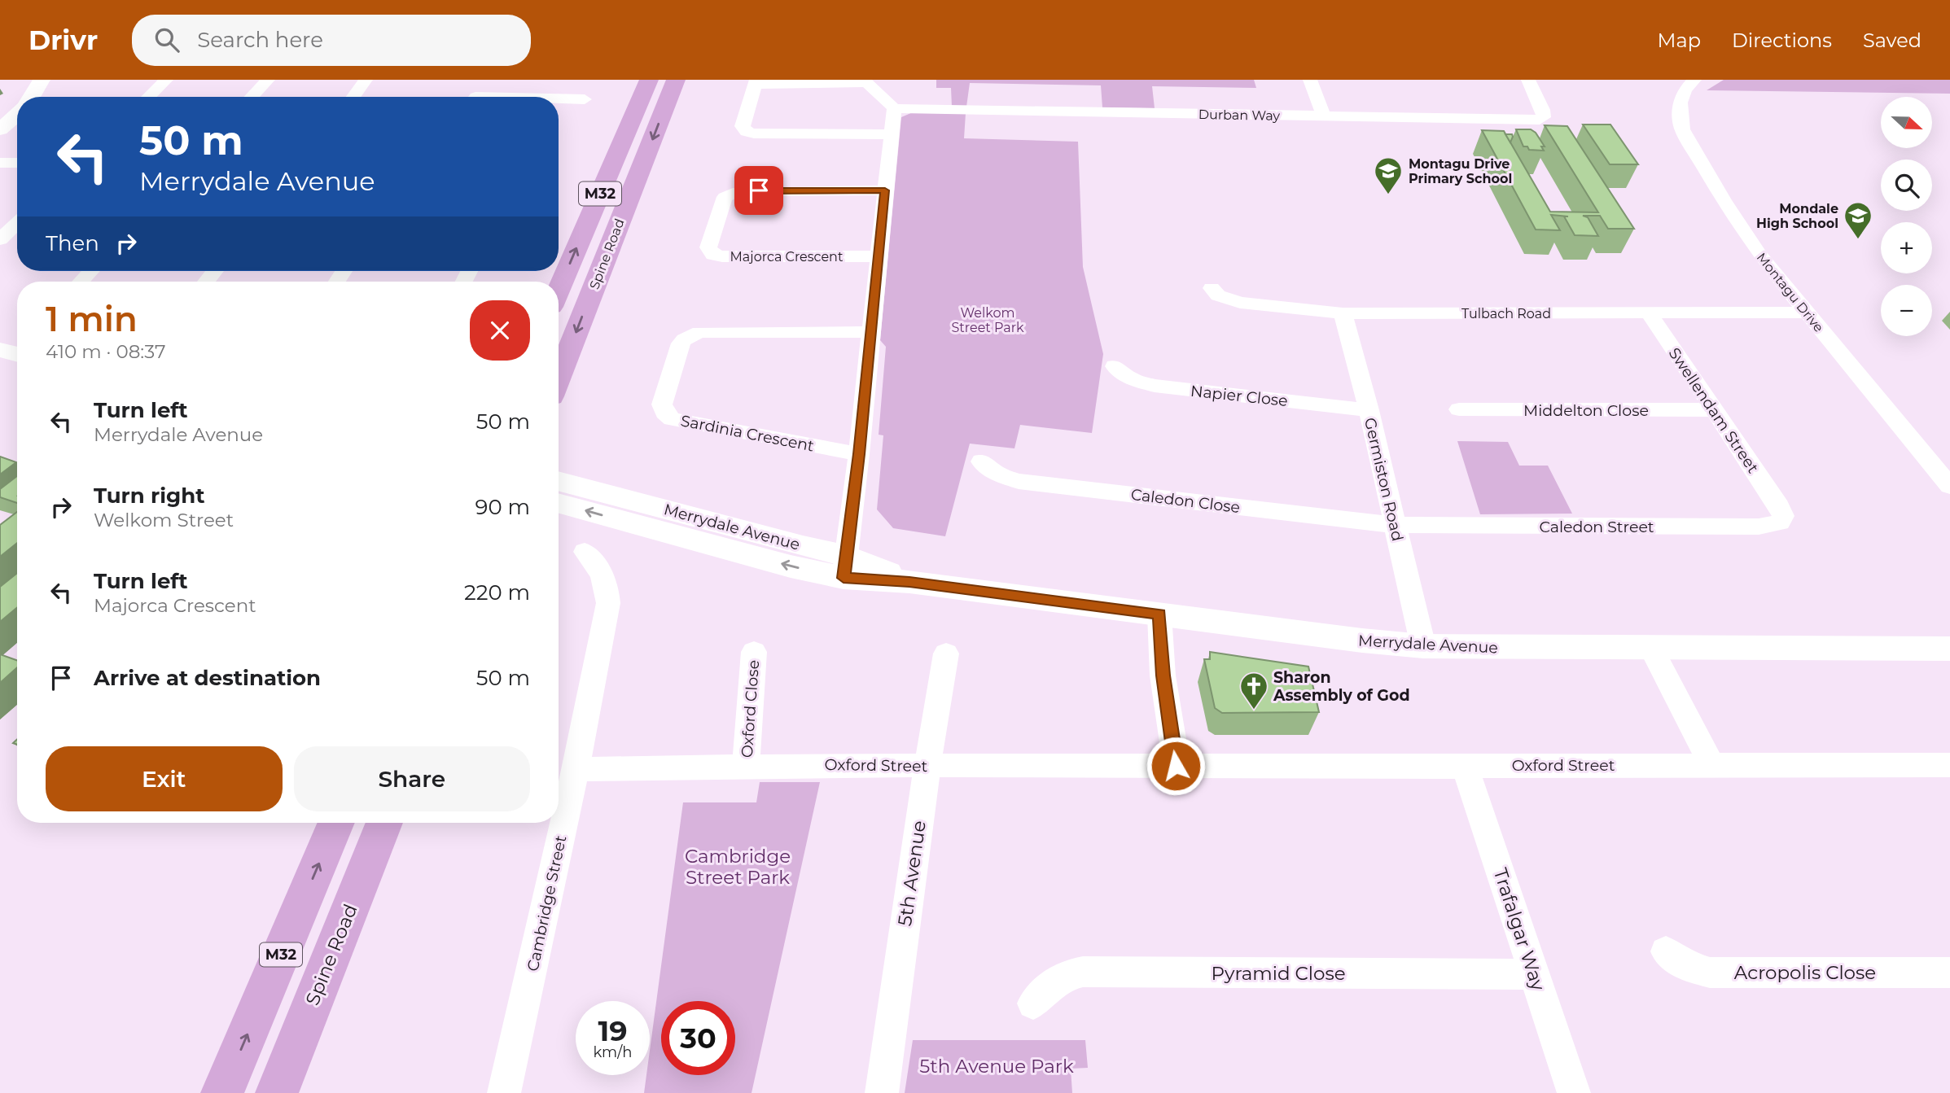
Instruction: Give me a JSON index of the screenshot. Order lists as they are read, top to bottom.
{
  "streets": {
    "main road": ["M32", "Spine Road"],
    "street": [
      "Durban Way",
      "Majorca Crescent",
      "Montagu Drive",
      "Tulbach Road",
      "Napier Close",
      "Middelton Close",
      "Swellendam Street",
      "Sardinia Crescent",
      "Germiston Road",
      "Caledon Close",
      "Merrydale Avenue",
      "Caledon Street",
      "Oxford Close",
      "Oxford Street",
      "5th Avenue",
      "Cambridge Street",
      "Trafalgar Way",
      "Acropolis Close",
      "Pyramid Close"
    ]
  },
  "crossings": [
    ["Montagu Drive", "Tulbach Road"],
    ["Tulbach Road", "Swellendam Street"],
    ["Tulbach Road", "Germiston Road"],
    ["Napier Close", "Germiston Road"],
    ["Middelton Close", "Swellendam Street"],
    ["Swellendam Street", "Caledon Street"],
    ["Germiston Road", "Caledon Close"],
    ["Germiston Road", "Merrydale Avenue"],
    ["Germiston Road", "Caledon Street"],
    ["Caledon Close", "Caledon Street"],
    ["Oxford Close", "Oxford Street"],
    ["Oxford Street", "5th Avenue"],
    ["Oxford Street", "Cambridge Street"],
    ["Oxford Street", "Trafalgar Way"],
    ["Trafalgar Way", "Pyramid Close"]
  ],
  "parks": ["Welkom Street Park", "Cambridge Street Park", "5th Avenue Park"],
  "places": {
    "school or university": ["Montagu Drive Primary School", "Mondale High School"],
    "church": ["Sharon Assembly of God"]
  },
  "north": "right",
  "page": {
    "header": "Drivr",
    "search": "Search here",
    "nav": ["Map", "Directions", "Saved"],
    "map_buttons": ["+", "−"],
    "turn": ["50 m", "Merrydale Avenue"],
    "then": "Then",
    "heading": ["1 min", "410 m · 08:37"],
    "list": [
      {
        "name": "Turn left",
        "note": "Merrydale Avenue",
        "value": "50 m"
      },
      {
        "name": "Turn right",
        "note": "Welkom Street",
        "value": "90 m"
      },
      {
        "name": "Turn left",
        "note": "Majorca Crescent",
        "value": "220 m"
      },
      {
        "name": "Arrive at destination",
        "value": "50 m"
      }
    ],
    "buttons": ["Exit", "Share"],
    "speed": "19 km/h",
    "limit": "30"
  }
}
